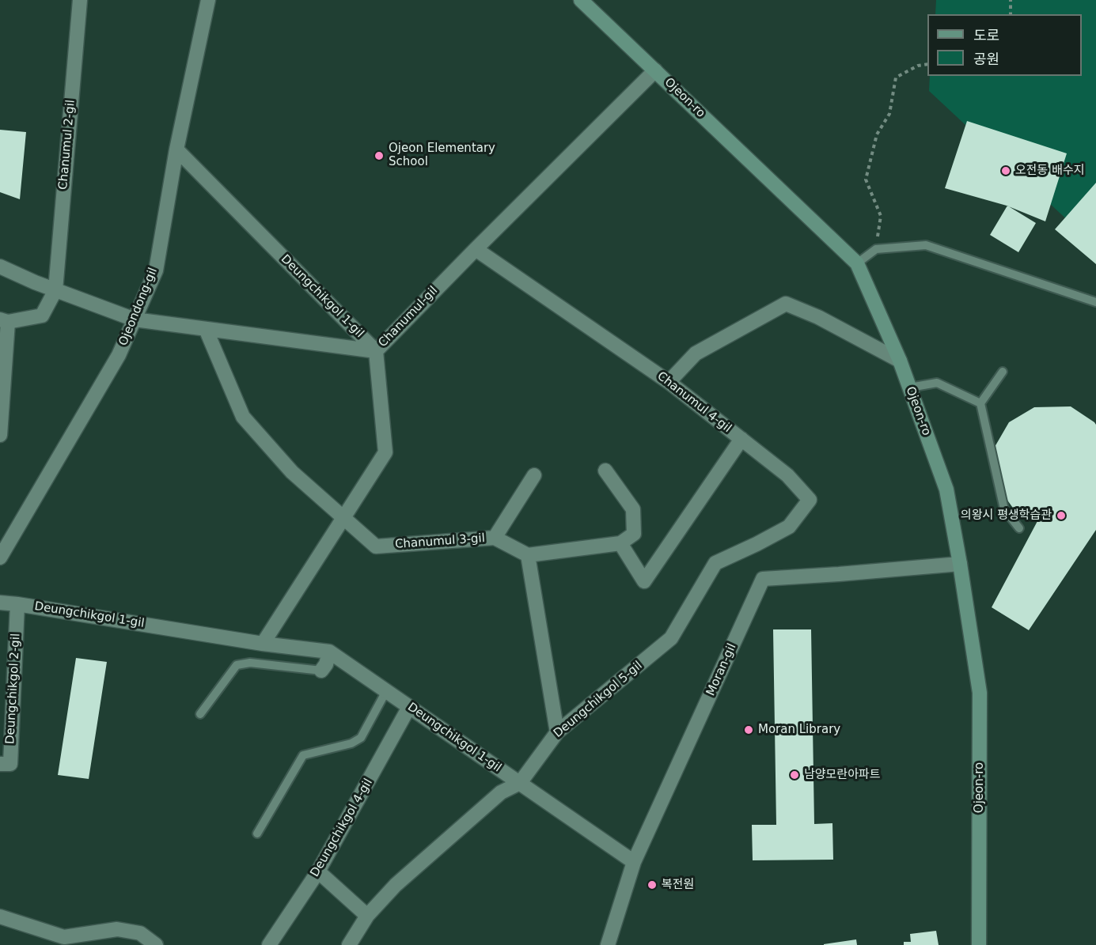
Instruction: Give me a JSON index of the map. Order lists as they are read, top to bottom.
{
  "streets": {
    "street": [
      "Ojeon-ro",
      "Chanumul 2-gil",
      "Deungchikgol 1-gil",
      "Ojeondong-gil",
      "Chanumul-gil",
      "Chanumul 4-gil",
      "Chanumul 3-gil",
      "Moran-gil",
      "Deungchikgol 2-gil",
      "Deungchikgol 5-gil",
      "Deungchikgol 4-gil"
    ]
  },
  "crossings": [
    ["Ojeon-ro", "Chanumul-gil"],
    ["Ojeon-ro", "Moran-gil"],
    ["Chanumul 2-gil", "Chanumul-gil"],
    ["Deungchikgol 1-gil", "Ojeondong-gil"],
    ["Deungchikgol 1-gil", "Chanumul-gil"],
    ["Deungchikgol 1-gil", "Moran-gil"],
    ["Deungchikgol 1-gil", "Deungchikgol 2-gil"],
    ["Deungchikgol 1-gil", "Deungchikgol 5-gil"],
    ["Deungchikgol 1-gil", "Deungchikgol 4-gil"],
    ["Ojeondong-gil", "Chanumul-gil"],
    ["Chanumul-gil", "Chanumul 4-gil"],
    ["Chanumul-gil", "Chanumul 3-gil"],
    ["Chanumul 4-gil", "Deungchikgol 5-gil"]
  ],
  "places": [
    "Ojeon Elementary School",
    "오전동 배수지",
    "의왕시 평생학습관",
    "Moran Library",
    "남양모란아파트",
    "복전원"
  ],
  "legend": ["도로", "공원"]
}
